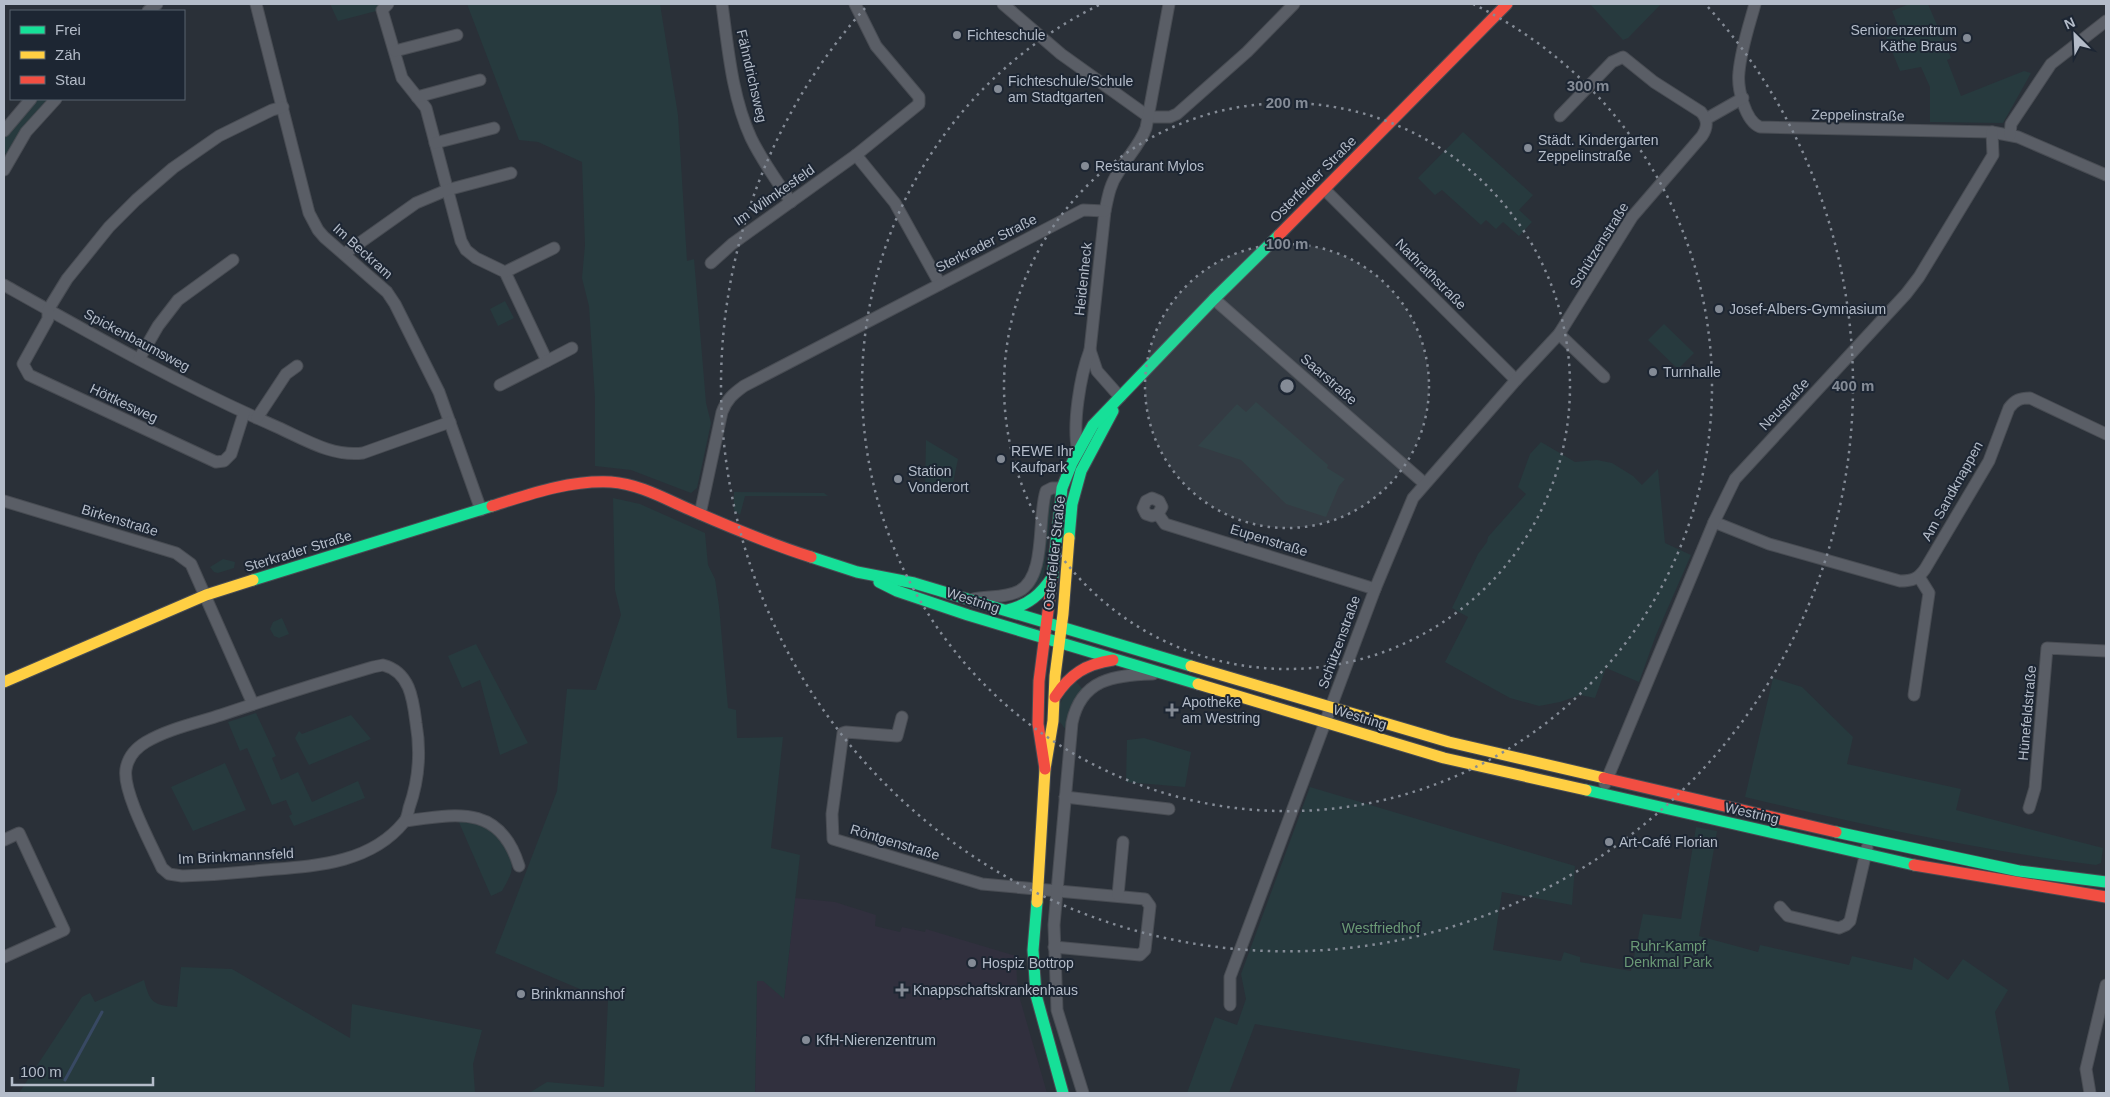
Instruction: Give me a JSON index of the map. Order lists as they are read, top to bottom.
{
  "streets": {
    "main road": ["Osterfelder Straße", "Sterkrader Straße", "Westring"],
    "street": [
      "Fähndrichsweg",
      "Zeppelinstraße",
      "Im Wilmkesfeld",
      "Schützenstraße",
      "Im Beckram",
      "Nathrathstraße",
      "Heidenheck",
      "Spickenbaumsweg",
      "Saarstraße",
      "Höttkesweg",
      "Neustraße",
      "Am Sandknappen",
      "Birkenstraße",
      "Eupenstraße",
      "Hünefeldstraße",
      "Röntgenstraße",
      "Im Brinkmannsfeld"
    ]
  },
  "crossings": [
    ["Fähndrichsweg", "Im Wilmkesfeld"],
    ["Zeppelinstraße", "Neustraße"],
    ["Osterfelder Straße", "Nathrathstraße"],
    ["Osterfelder Straße", "Heidenheck"],
    ["Osterfelder Straße", "Saarstraße"],
    ["Osterfelder Straße", "Westring"],
    ["Osterfelder Straße", "Röntgenstraße"],
    ["Sterkrader Straße", "Im Beckram"],
    ["Sterkrader Straße", "Heidenheck"],
    ["Sterkrader Straße", "Birkenstraße"],
    ["Sterkrader Straße", "Westring"],
    ["Schützenstraße", "Nathrathstraße"],
    ["Schützenstraße", "Saarstraße"],
    ["Schützenstraße", "Eupenstraße"],
    ["Schützenstraße", "Westring"],
    ["Im Beckram", "Spickenbaumsweg"],
    ["Spickenbaumsweg", "Höttkesweg"],
    ["Neustraße", "Westring"]
  ],
  "parks": ["Westfriedhof", "Ruhr-Kampf Denkmal Park"],
  "places": {
    "other": [
      "Fichteschule",
      "Seniorenzentrum Käthe Braus",
      "Fichteschule/Schule am Stadtgarten",
      "Städt. Kindergarten Zeppelinstraße",
      "Restaurant Mylos",
      "Josef-Albers-Gymnasium",
      "Turnhalle",
      "REWE Ihr Kaufpark",
      "Station Vonderort",
      "Art-Café Florian",
      "Hospiz Bottrop",
      "Brinkmannshof",
      "KfH-Nierenzentrum"
    ],
    "health": ["Apotheke am Westring", "Knappschaftskrankenhaus"]
  },
  "legend": ["Frei", "Zäh", "Stau"],
  "scale_bar": "100 m",
  "north": "top left",
  "rings": [
    "300 m",
    "200 m",
    "100 m",
    "400 m"
  ]
}
